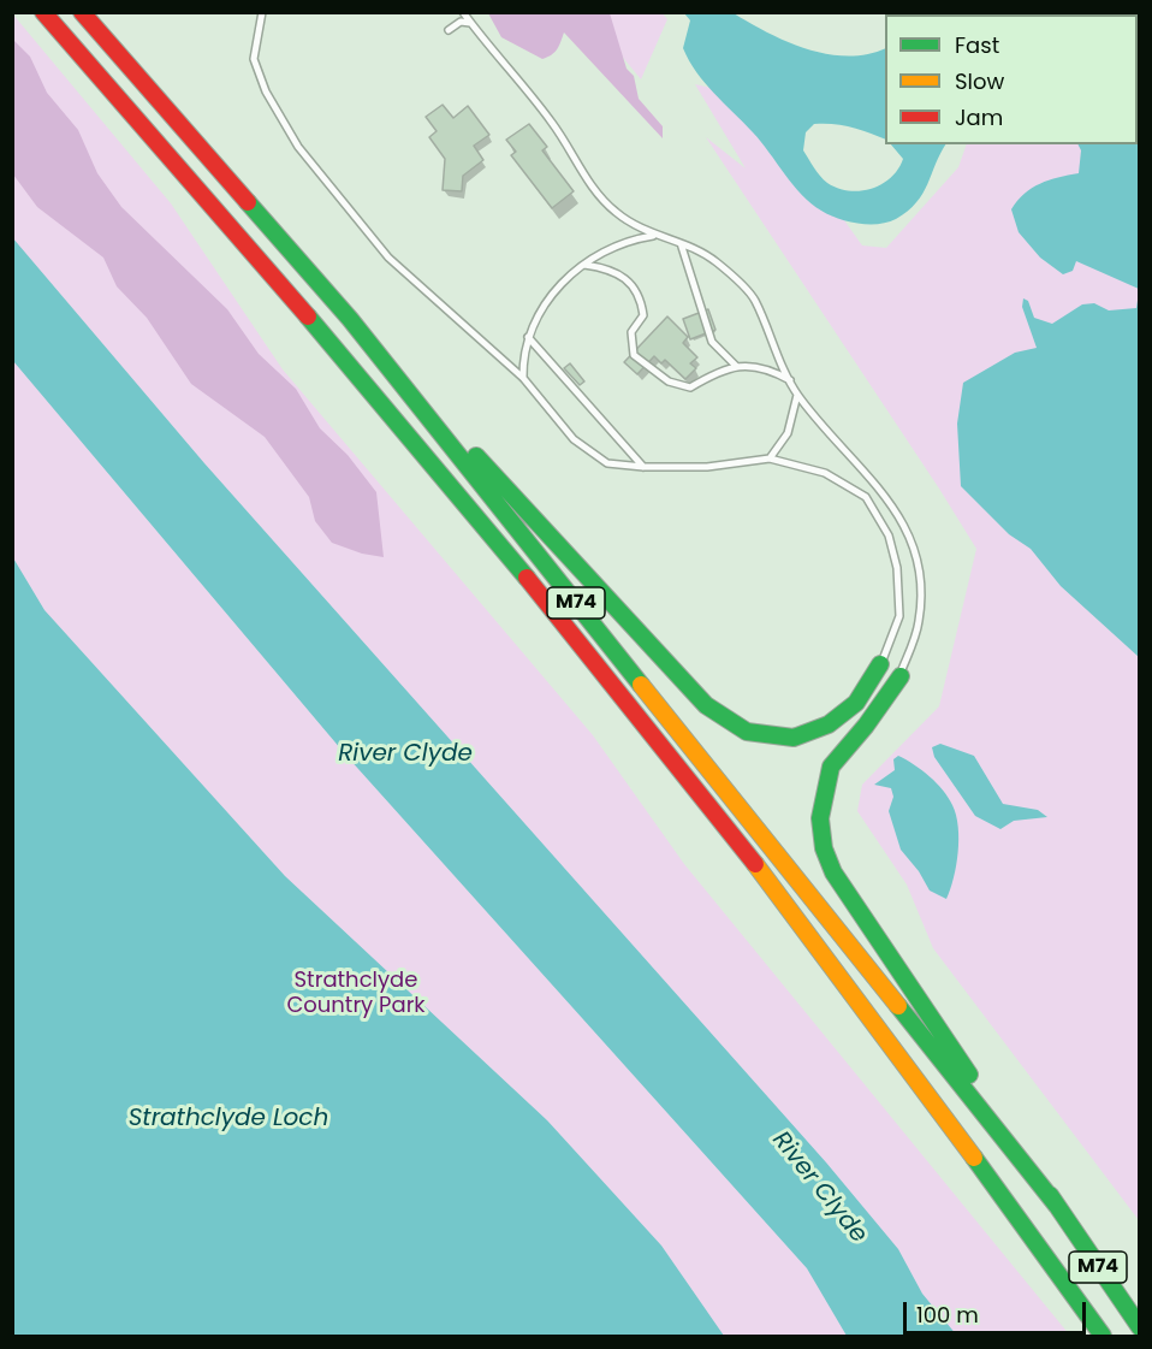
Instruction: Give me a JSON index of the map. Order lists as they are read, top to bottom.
{
  "streets": {
    "highway": ["M74"]
  },
  "water": ["River Clyde", "Strathclyde Loch"],
  "parks": ["Strathclyde Country Park"],
  "legend": ["Fast", "Slow", "Jam"],
  "scale_bar": "100 m"
}
